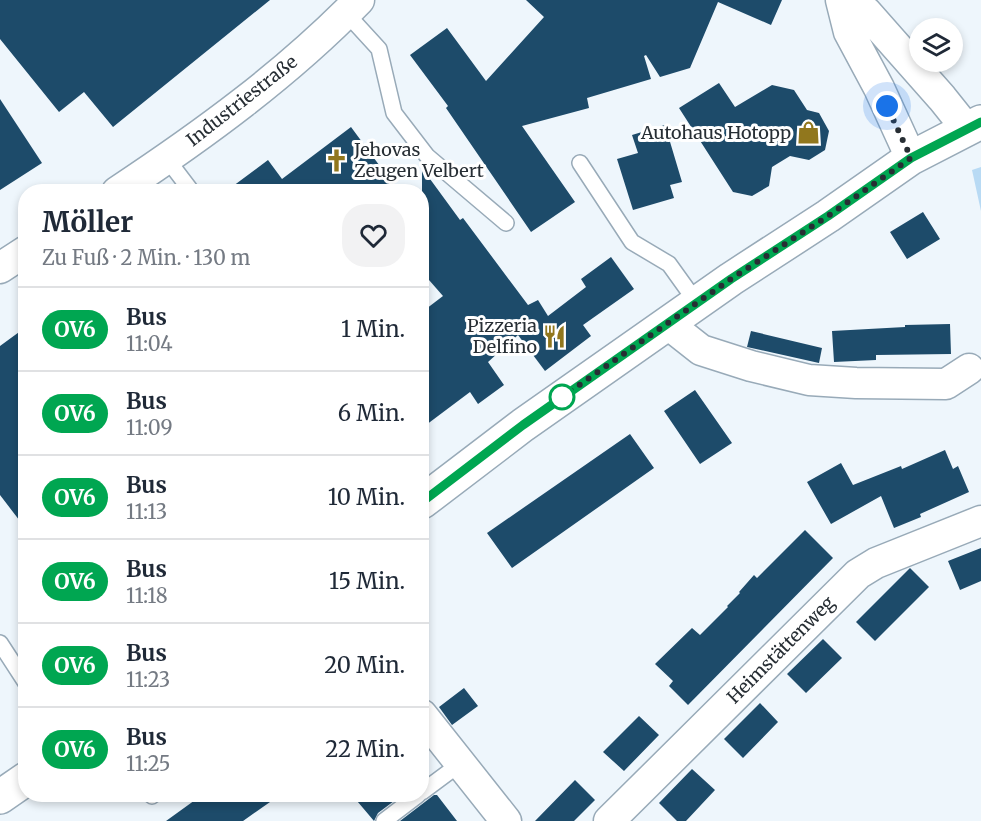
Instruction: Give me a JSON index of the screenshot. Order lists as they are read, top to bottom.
{
  "streets": {
    "street": ["Industriestraße", "Heimstättenweg"]
  },
  "places": {
    "shop": ["Autohaus Hotopp"],
    "church": ["Jehovas Zeugen Velbert"],
    "restaurant": ["Pizzeria Delfino"]
  },
  "lines": ["bus line OV6"],
  "page": {
    "heading": ["Möller", "Zu Fuß · 2 Min. · 130 m"],
    "list": [
      {
        "mark": "OV6",
        "name": "Bus",
        "note": "11:04",
        "value": "1 Min."
      },
      {
        "mark": "OV6",
        "name": "Bus",
        "note": "11:09",
        "value": "6 Min."
      },
      {
        "mark": "OV6",
        "name": "Bus",
        "note": "11:13",
        "value": "10 Min."
      },
      {
        "mark": "OV6",
        "name": "Bus",
        "note": "11:18",
        "value": "15 Min."
      },
      {
        "mark": "OV6",
        "name": "Bus",
        "note": "11:23",
        "value": "20 Min."
      },
      {
        "mark": "OV6",
        "name": "Bus",
        "note": "11:25",
        "value": "22 Min."
      }
    ]
  }
}
